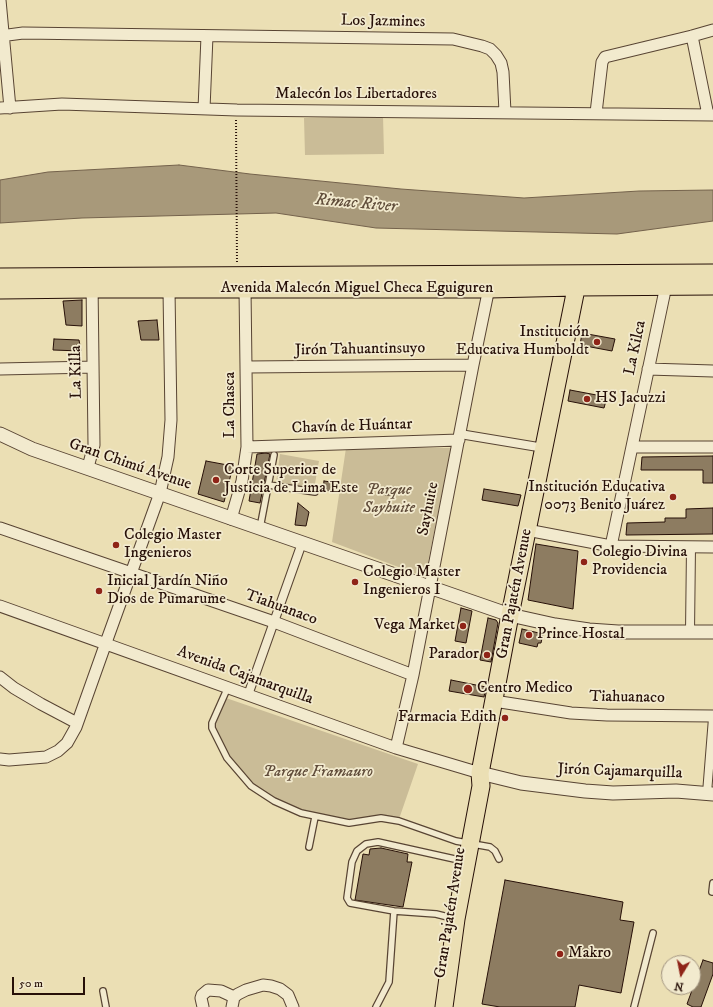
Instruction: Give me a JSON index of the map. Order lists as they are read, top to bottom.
{
  "streets": {
    "main road": ["Avenida Malecón Miguel Checa Eguiguren", "Gran Pajatén Avenue"],
    "street": [
      "Los Jazmines",
      "Malecón los Libertadores",
      "La Kilca",
      "Jirón Tahuantinsuyo",
      "La Killa",
      "La Chasca",
      "Chavín de Huántar",
      "Gran Chimú Avenue",
      "Sayhuite",
      "Tiahuanaco",
      "Avenida Cajamarquilla",
      "Jirón Cajamarquilla"
    ]
  },
  "crossings": [
    ["Los Jazmines", "Malecón los Libertadores"],
    ["Avenida Malecón Miguel Checa Eguiguren", "La Kilca"],
    ["Avenida Malecón Miguel Checa Eguiguren", "La Killa"],
    ["Avenida Malecón Miguel Checa Eguiguren", "La Chasca"],
    ["Avenida Malecón Miguel Checa Eguiguren", "Sayhuite"],
    ["Avenida Malecón Miguel Checa Eguiguren", "Gran Pajatén Avenue"],
    ["Jirón Tahuantinsuyo", "La Chasca"],
    ["Jirón Tahuantinsuyo", "Sayhuite"],
    ["La Killa", "Gran Chimú Avenue"],
    ["La Chasca", "Chavín de Huántar"],
    ["La Chasca", "Gran Chimú Avenue"],
    ["Chavín de Huántar", "Sayhuite"],
    ["Gran Chimú Avenue", "Sayhuite"],
    ["Gran Chimú Avenue", "Gran Pajatén Avenue"],
    ["Sayhuite", "Tiahuanaco"],
    ["Sayhuite", "Avenida Cajamarquilla"],
    ["Gran Pajatén Avenue", "Tiahuanaco"],
    ["Gran Pajatén Avenue", "Avenida Cajamarquilla"],
    ["Gran Pajatén Avenue", "Jirón Cajamarquilla"],
    ["Avenida Cajamarquilla", "Jirón Cajamarquilla"]
  ],
  "water": ["Rimac River"],
  "parks": ["Parque Sayhuite", "Parque Framauro"],
  "places": [
    "Institución Educativa Humboldt",
    "HS Jacuzzi",
    "Corte Superior de Justicia de Lima Este",
    "Institución Educativa 0073 Benito Juárez",
    "Colegio Master Ingenieros",
    "Colegio Divina Providencia",
    "Colegio Master Ingenieros I",
    "Inicial Jardín Niño Dios de Pumarume",
    "Vega Market",
    "Prince Hostal",
    "Parador",
    "Centro Medico",
    "Farmacia Edith",
    "Makro"
  ],
  "scale_bar": "50 m",
  "north": "bottom"
}
